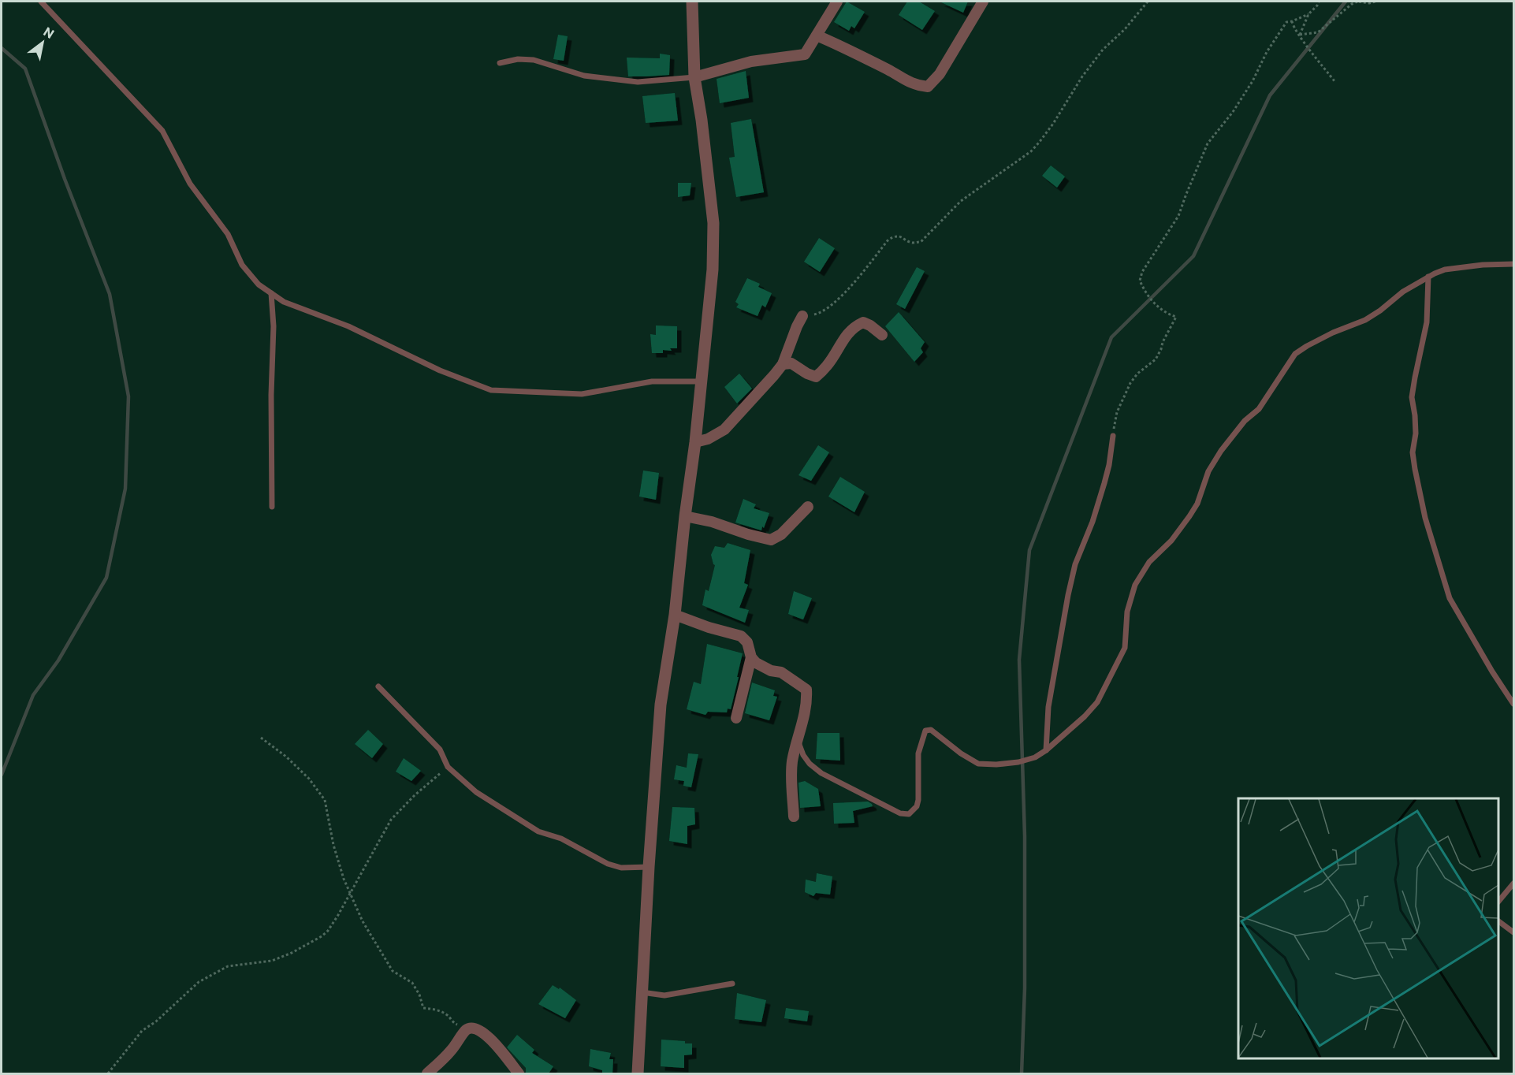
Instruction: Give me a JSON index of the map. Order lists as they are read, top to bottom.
{
  "north": "top right"
}
